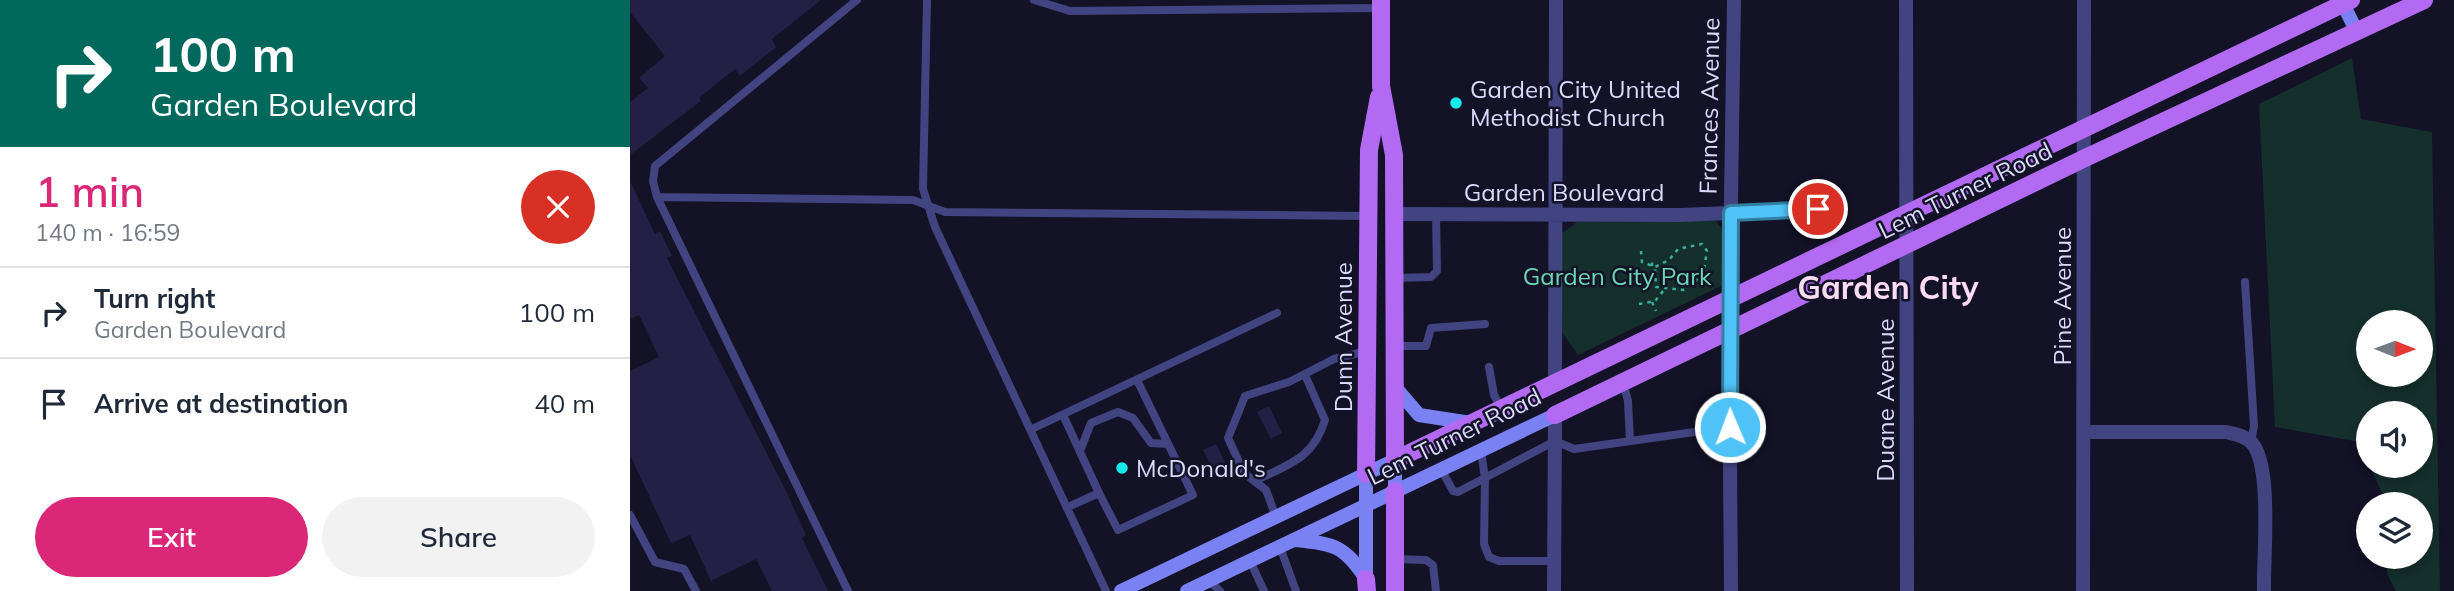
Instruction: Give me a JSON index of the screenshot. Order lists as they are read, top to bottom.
{
  "streets": {
    "main road": ["Lem Turner Road", "Dunn Avenue"],
    "street": [
      "Frances Avenue",
      "Garden Boulevard",
      "Pine Avenue",
      "Duane Avenue"
    ]
  },
  "crossings": [
    ["Frances Avenue", "Lem Turner Road"],
    ["Frances Avenue", "Garden Boulevard"],
    ["Lem Turner Road", "Pine Avenue"],
    ["Lem Turner Road", "Dunn Avenue"],
    ["Lem Turner Road", "Duane Avenue"],
    ["Garden Boulevard", "Dunn Avenue"]
  ],
  "districts": ["Garden City"],
  "parks": ["Garden City Park"],
  "places": ["Garden City United Methodist Church", "McDonald's"],
  "north": "right",
  "page": {
    "turn": ["100 m", "Garden Boulevard"],
    "heading": ["1 min", "140 m · 16:59"],
    "list": [
      {
        "name": "Turn right",
        "note": "Garden Boulevard",
        "value": "100 m"
      },
      {
        "name": "Arrive at destination",
        "value": "40 m"
      }
    ],
    "buttons": ["Exit", "Share"]
  }
}
